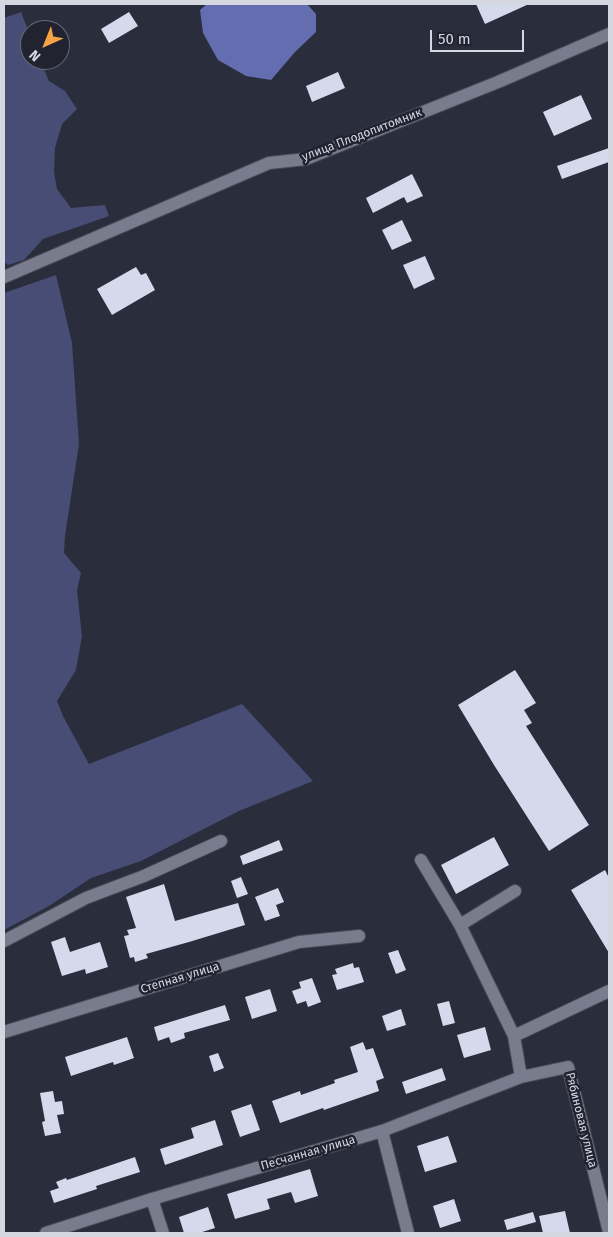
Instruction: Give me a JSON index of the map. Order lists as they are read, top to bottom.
{
  "streets": {
    "street": [
      "улица Плодопитомник",
      "Степная улица",
      "Рябиновая улица",
      "Песчанная улица"
    ]
  },
  "crossings": [
    ["Рябиновая улица", "Песчанная улица"]
  ],
  "scale_bar": "50 m",
  "north": "bottom left"
}
